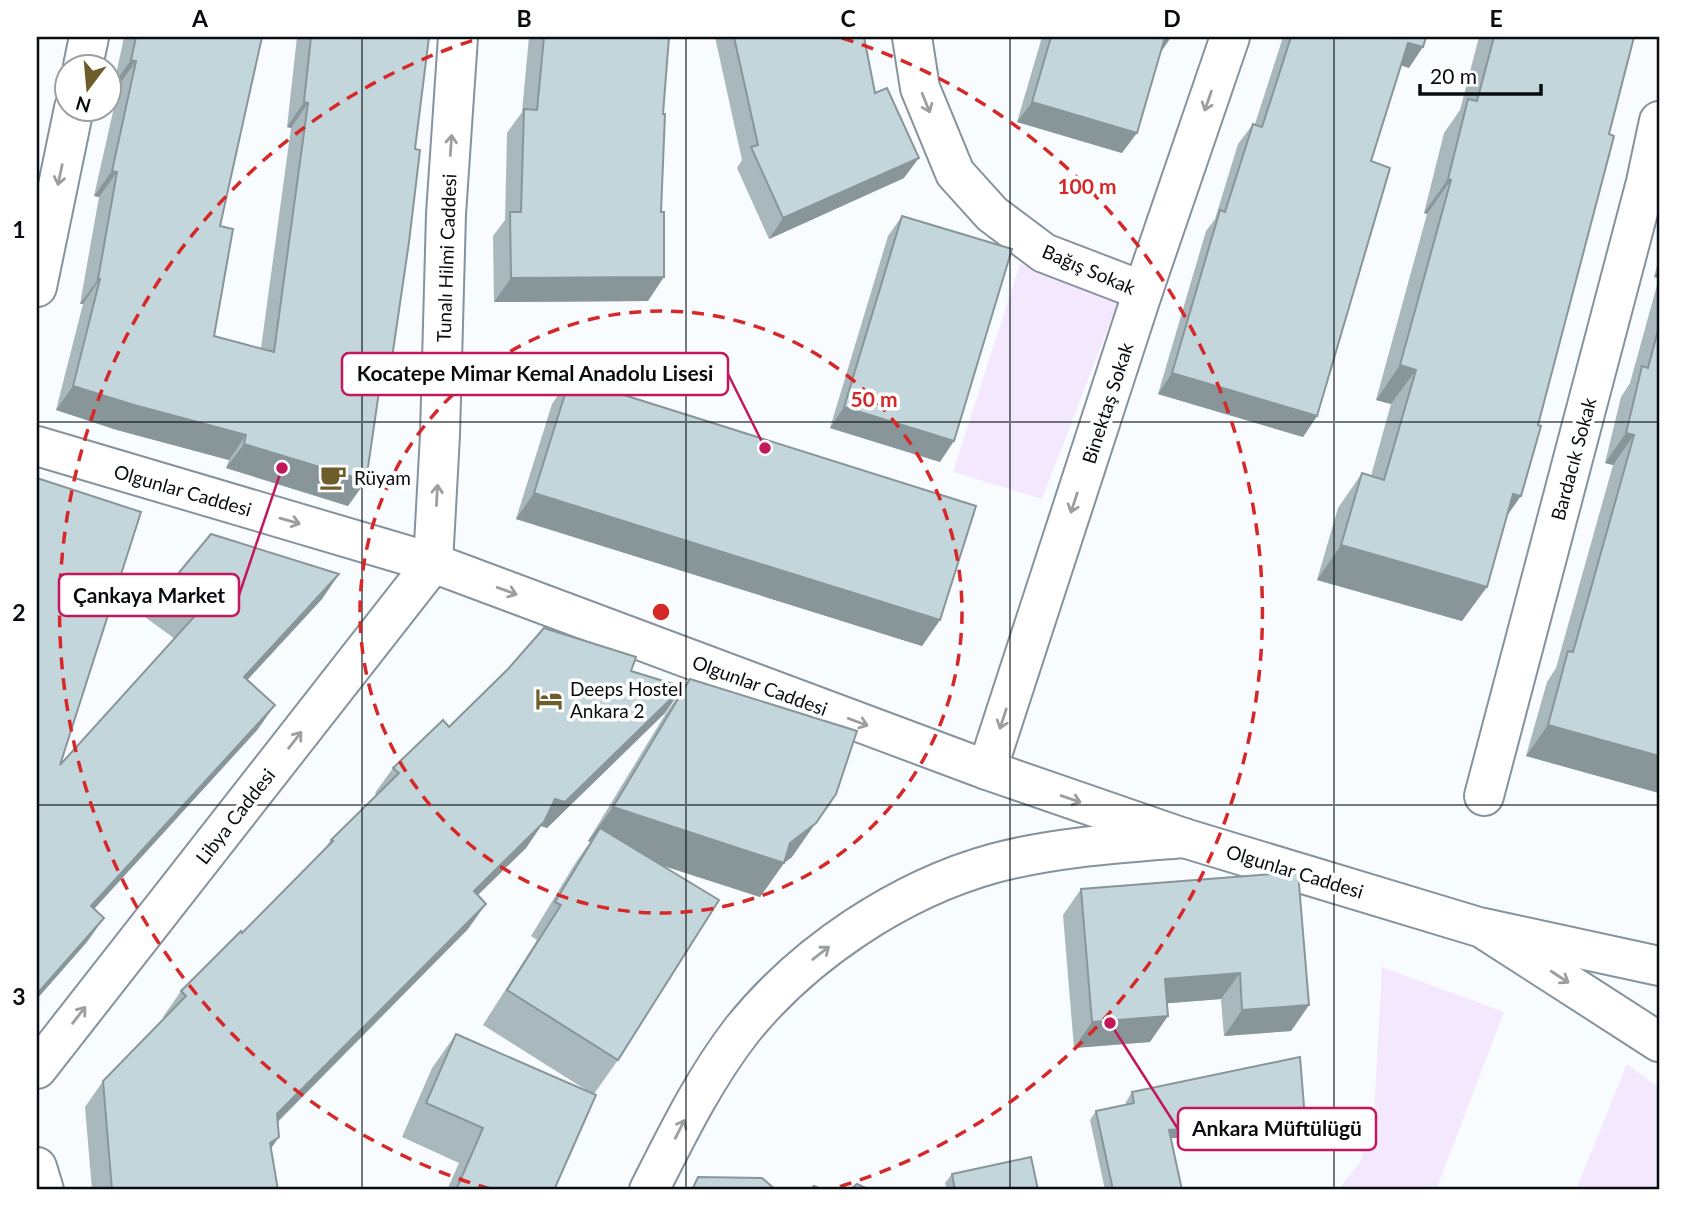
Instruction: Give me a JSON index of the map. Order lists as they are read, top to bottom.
{
  "streets": {
    "street": [
      "Tunalı Hilmi Caddesi",
      "Bağış Sokak",
      "Binektaş Sokak",
      "Bardacık Sokak",
      "Olgunlar Caddesi",
      "Libya Caddesi"
    ]
  },
  "crossings": [
    ["Tunalı Hilmi Caddesi", "Olgunlar Caddesi"],
    ["Tunalı Hilmi Caddesi", "Libya Caddesi"],
    ["Bağış Sokak", "Binektaş Sokak"],
    ["Binektaş Sokak", "Olgunlar Caddesi"],
    ["Olgunlar Caddesi", "Libya Caddesi"]
  ],
  "one_way": [
    "Tunalı Hilmi Caddesi",
    "Bağış Sokak",
    "Binektaş Sokak",
    "Olgunlar Caddesi",
    "Libya Caddesi"
  ],
  "places": {
    "other": ["Kocatepe Mimar Kemal Anadolu Lisesi", "Çankaya Market", "Ankara Müftülügü"],
    "cafe": ["Rüyam"],
    "hotel": ["Deeps Hostel Ankara 2"]
  },
  "scale_bar": "20 m",
  "north": "bottom",
  "grid": {
    "columns": [
      "A",
      "B",
      "C",
      "D",
      "E"
    ],
    "rows": ["1", "2", "3"]
  },
  "rings": ["100 m", "50 m"]
}
